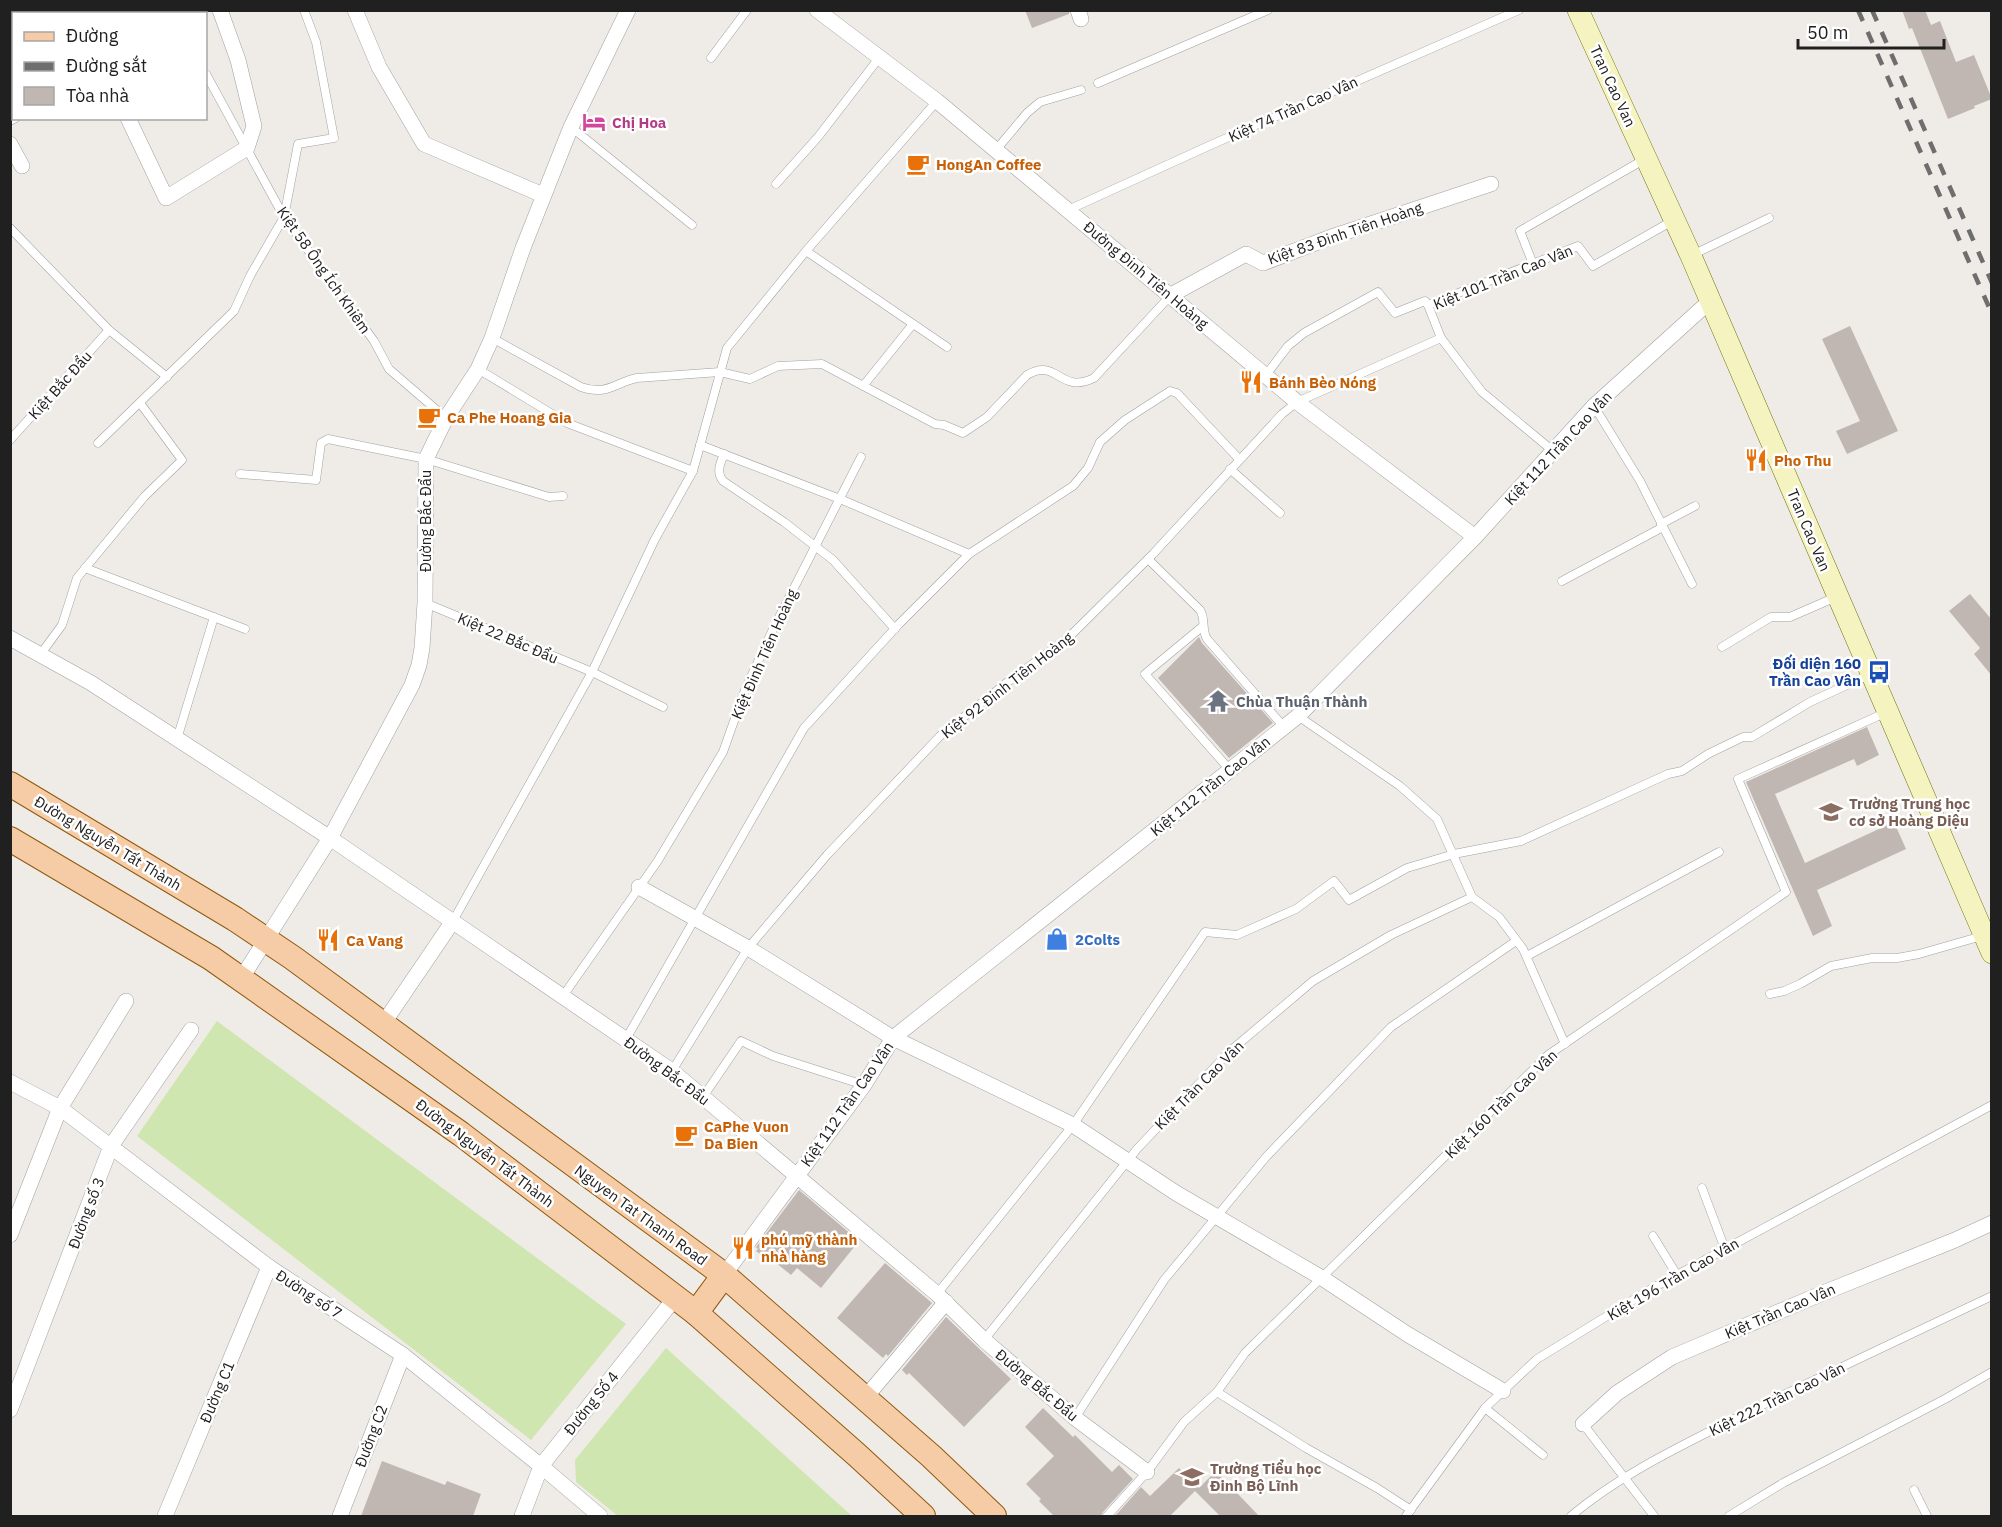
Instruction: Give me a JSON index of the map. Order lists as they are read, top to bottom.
{
  "streets": {
    "main road": ["Tran Cao Van", "Đường Nguyễn Tất Thành", "Nguyen Tat Thanh Road"],
    "street": [
      "Kiệt 83 Đinh Tiên Hoàng",
      "Đường Đinh Tiên Hoàng",
      "Kiệt 112 Trần Cao Vân",
      "Đường Bắc Đẩu",
      "Kiệt Trần Cao Vân",
      "Đường số 3",
      "Đường số 7",
      "Đường C1",
      "Đường Số 4",
      "Đường C2"
    ],
    "lane": [
      "Kiệt 74 Trần Cao Vân",
      "Kiệt 58 Ông Ích Khiêm",
      "Kiệt 101 Trần Cao Vân",
      "Kiệt Bắc Đẩu",
      "Kiệt 22 Bắc Đẩu",
      "Kiệt Đinh Tiên Hoàng",
      "Kiệt 92 Đinh Tiên Hoàng",
      "Kiệt 160 Trần Cao Vân",
      "Kiệt 196 Trần Cao Vân",
      "Kiệt 222 Trần Cao Vân"
    ]
  },
  "crossings": [
    ["Tran Cao Van", "Kiệt 101 Trần Cao Vân"],
    ["Tran Cao Van", "Kiệt 112 Trần Cao Vân"],
    ["Tran Cao Van", "Kiệt 160 Trần Cao Vân"],
    ["Kiệt 74 Trần Cao Vân", "Đường Đinh Tiên Hoàng"],
    ["Kiệt 83 Đinh Tiên Hoàng", "Đường Đinh Tiên Hoàng"],
    ["Kiệt 58 Ông Ích Khiêm", "Đường Bắc Đẩu"],
    ["Đường Đinh Tiên Hoàng", "Kiệt 112 Trần Cao Vân"],
    ["Đường Đinh Tiên Hoàng", "Kiệt 92 Đinh Tiên Hoàng"],
    ["Kiệt 101 Trần Cao Vân", "Kiệt 112 Trần Cao Vân"],
    ["Kiệt 112 Trần Cao Vân", "Đường Bắc Đẩu"],
    ["Kiệt 112 Trần Cao Vân", "Nguyen Tat Thanh Road"],
    ["Đường Bắc Đẩu", "Kiệt 22 Bắc Đẩu"],
    ["Đường Bắc Đẩu", "Kiệt Đinh Tiên Hoàng"],
    ["Đường Bắc Đẩu", "Kiệt 92 Đinh Tiên Hoàng"],
    ["Đường Bắc Đẩu", "Đường Nguyễn Tất Thành"],
    ["Đường Bắc Đẩu", "Kiệt Trần Cao Vân"],
    ["Đường Bắc Đẩu", "Kiệt 160 Trần Cao Vân"],
    ["Đường Bắc Đẩu", "Nguyen Tat Thanh Road"],
    ["Đường Nguyễn Tất Thành", "Nguyen Tat Thanh Road"],
    ["Đường Nguyễn Tất Thành", "Đường Số 4"],
    ["Đường số 3", "Đường số 7"],
    ["Đường số 7", "Đường C1"],
    ["Đường số 7", "Đường Số 4"],
    ["Đường số 7", "Đường C2"]
  ],
  "places": {
    "hotel": ["Chị Hoa"],
    "cafe": ["HongAn Coffee", "Ca Phe Hoang Gia", "CaPhe Vuon Da Bien"],
    "restaurant": [
      "Bánh Bèo Nóng",
      "Pho Thu",
      "Ca Vang",
      "phú mỹ thành nhà hàng"
    ],
    "bus stop": ["Đối diện 160 Trần Cao Vân"],
    "temple": ["Chùa Thuận Thành"],
    "school or university": ["Trường Trung học cơ sở Hoàng Diệu", "Trường Tiểu học Đinh Bộ Lĩnh"],
    "shop": ["2Colts"]
  },
  "legend": ["Đường", "Đường sắt", "Tòa nhà"],
  "scale_bar": "50 m"
}
